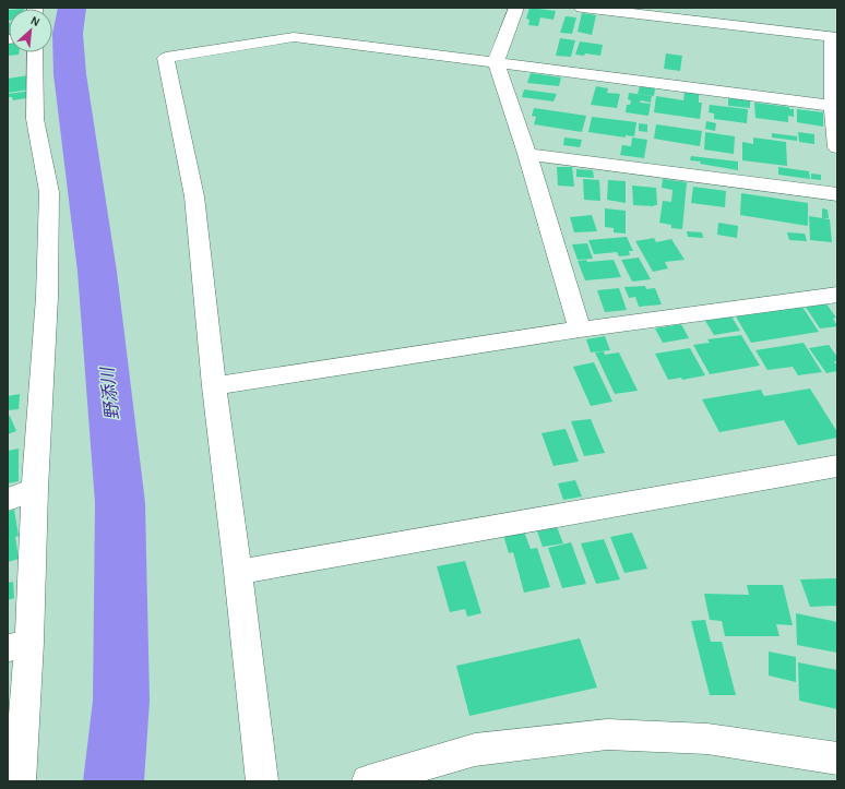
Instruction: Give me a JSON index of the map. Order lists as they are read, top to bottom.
{
  "water": ["野添川"],
  "north": "top right"
}
